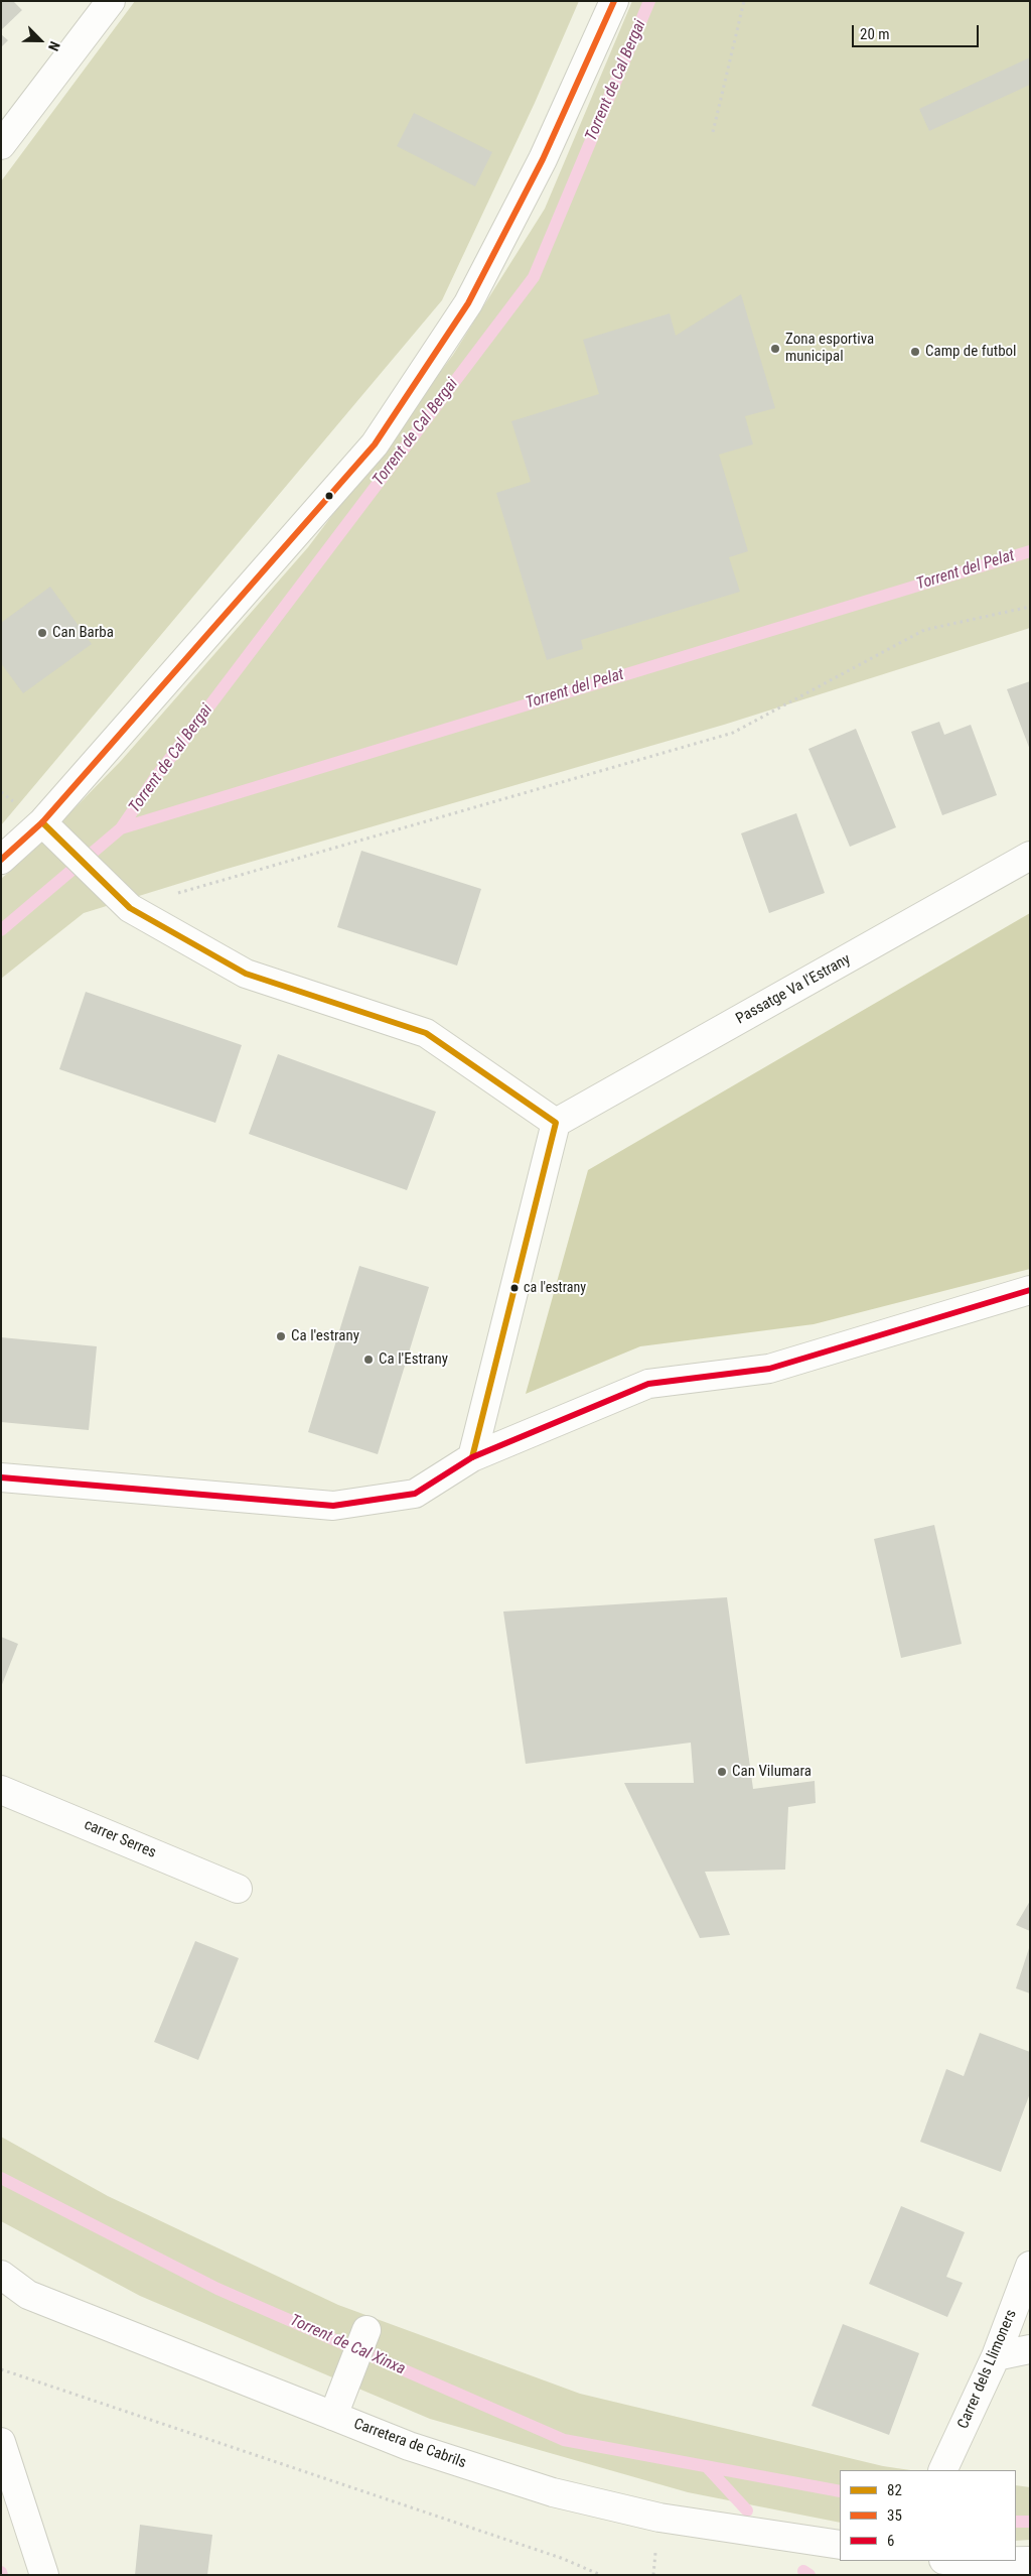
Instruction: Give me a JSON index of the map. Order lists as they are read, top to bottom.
{
  "streets": {
    "street": [
      "Passatge Va l'Estrany",
      "carrer Serres",
      "Carrer dels Llimoners",
      "Carretera de Cabrils"
    ]
  },
  "water": ["Torrent de Cal Bergai", "Torrent del Pelat", "Torrent de Cal Xinxa"],
  "places": [
    "Zona esportiva municipal",
    "Camp de futbol",
    "Can Barba",
    "ca l'estrany",
    "Ca l'estrany",
    "Ca l'Estrany",
    "Can Vilumara"
  ],
  "lines": ["transit line 35", "transit line 82", "transit line 6"],
  "legend": ["82", "35", "6"],
  "scale_bar": "20 m",
  "north": "bottom right"
}
